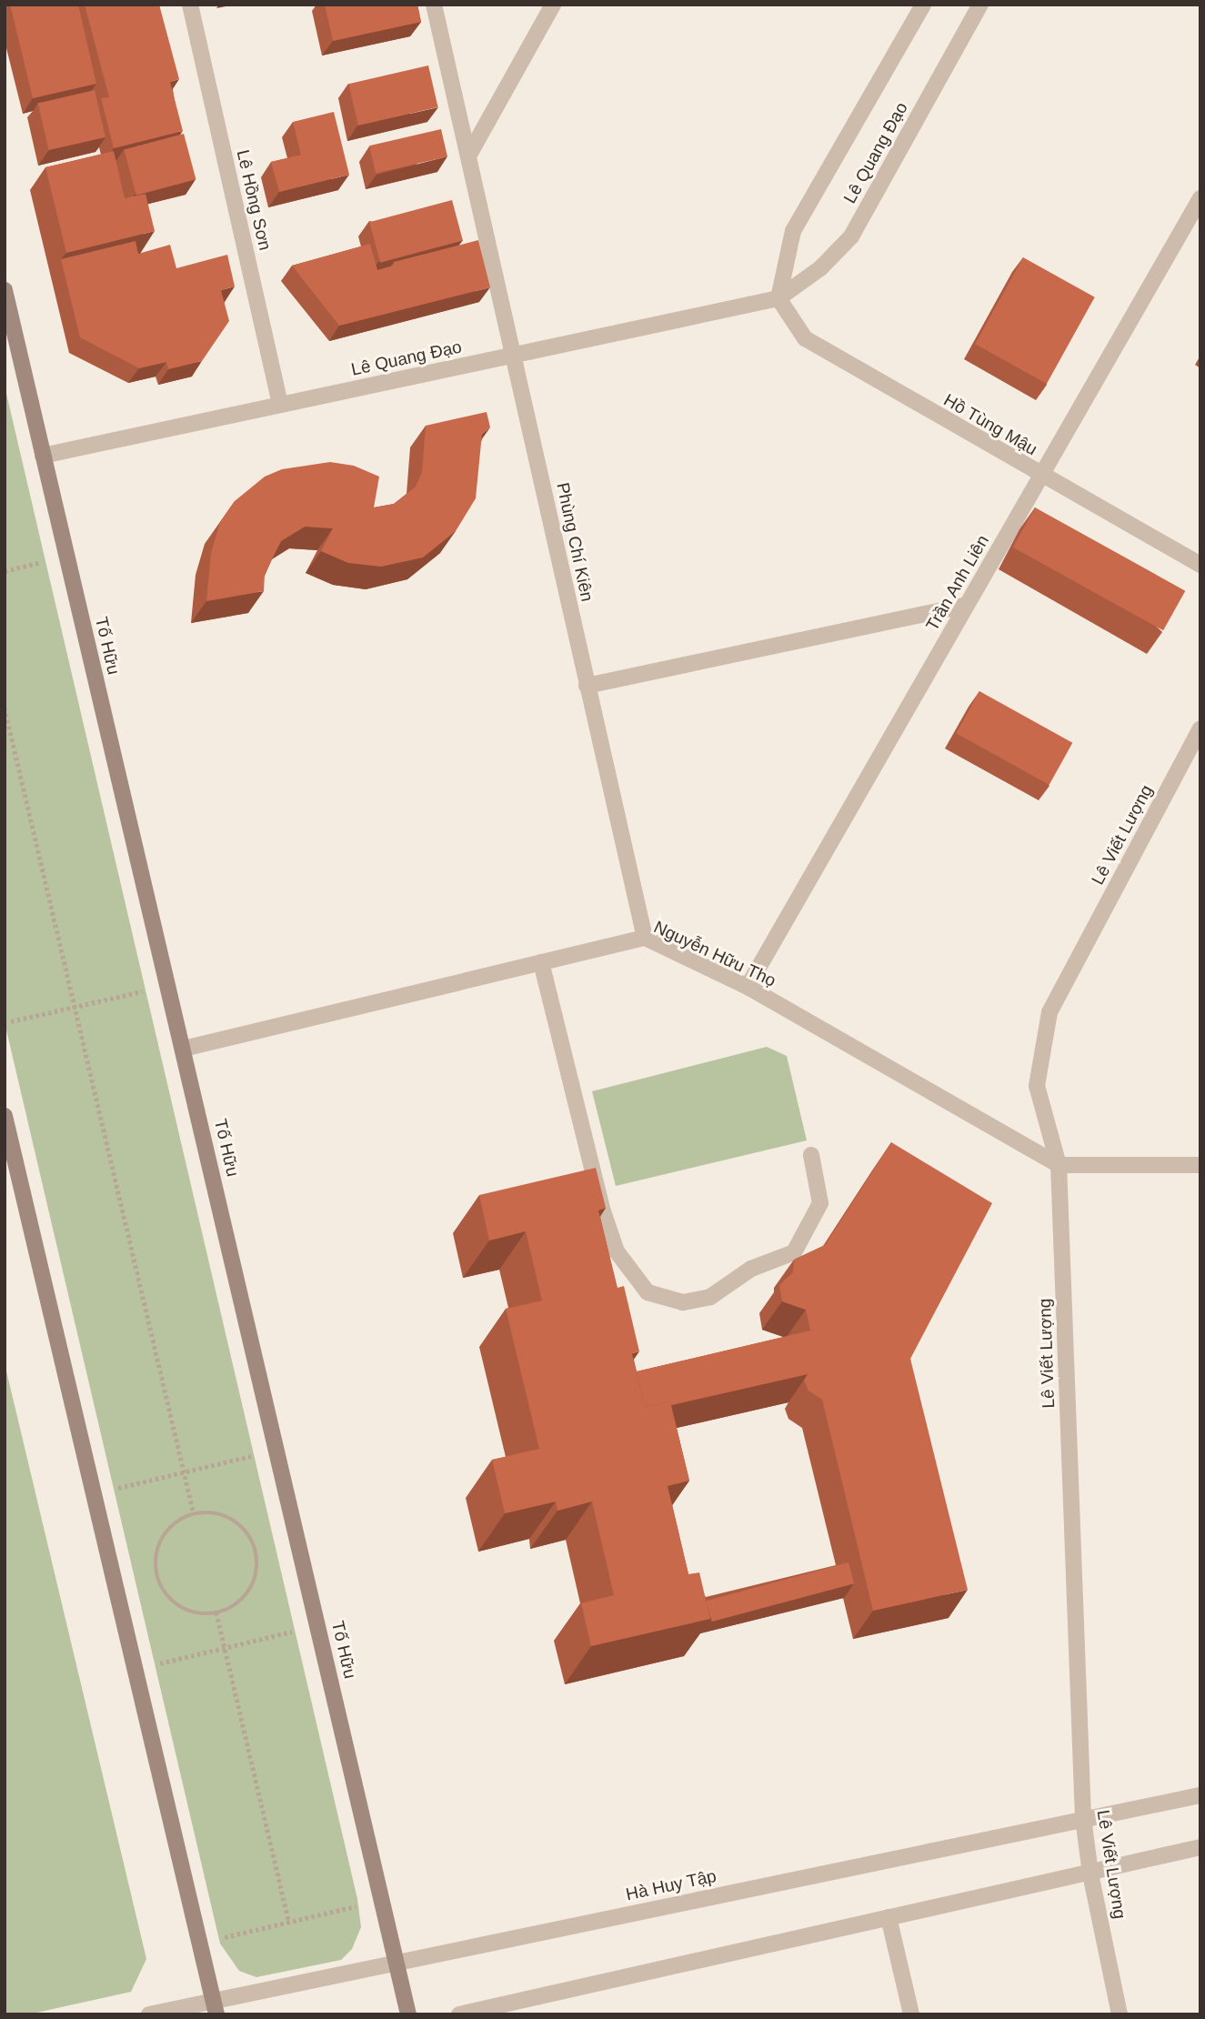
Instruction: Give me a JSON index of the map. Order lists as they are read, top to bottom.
{
  "streets": {
    "main road": ["Tố Hữu"],
    "street": [
      "Lê Quang Đạo",
      "Lê Hồng Sơn",
      "Hồ Tùng Mậu",
      "Phùng Chí Kiên",
      "Trần Anh Liên",
      "Lê Viết Lượng",
      "Nguyễn Hữu Thọ",
      "Hà Huy Tập"
    ]
  },
  "crossings": [
    ["Lê Quang Đạo", "Lê Hồng Sơn"],
    ["Lê Quang Đạo", "Hồ Tùng Mậu"],
    ["Lê Quang Đạo", "Phùng Chí Kiên"],
    ["Lê Quang Đạo", "Tố Hữu"],
    ["Hồ Tùng Mậu", "Trần Anh Liên"],
    ["Phùng Chí Kiên", "Nguyễn Hữu Thọ"],
    ["Trần Anh Liên", "Nguyễn Hữu Thọ"],
    ["Tố Hữu", "Nguyễn Hữu Thọ"],
    ["Tố Hữu", "Hà Huy Tập"],
    ["Lê Viết Lượng", "Nguyễn Hữu Thọ"],
    ["Lê Viết Lượng", "Hà Huy Tập"]
  ]
}
